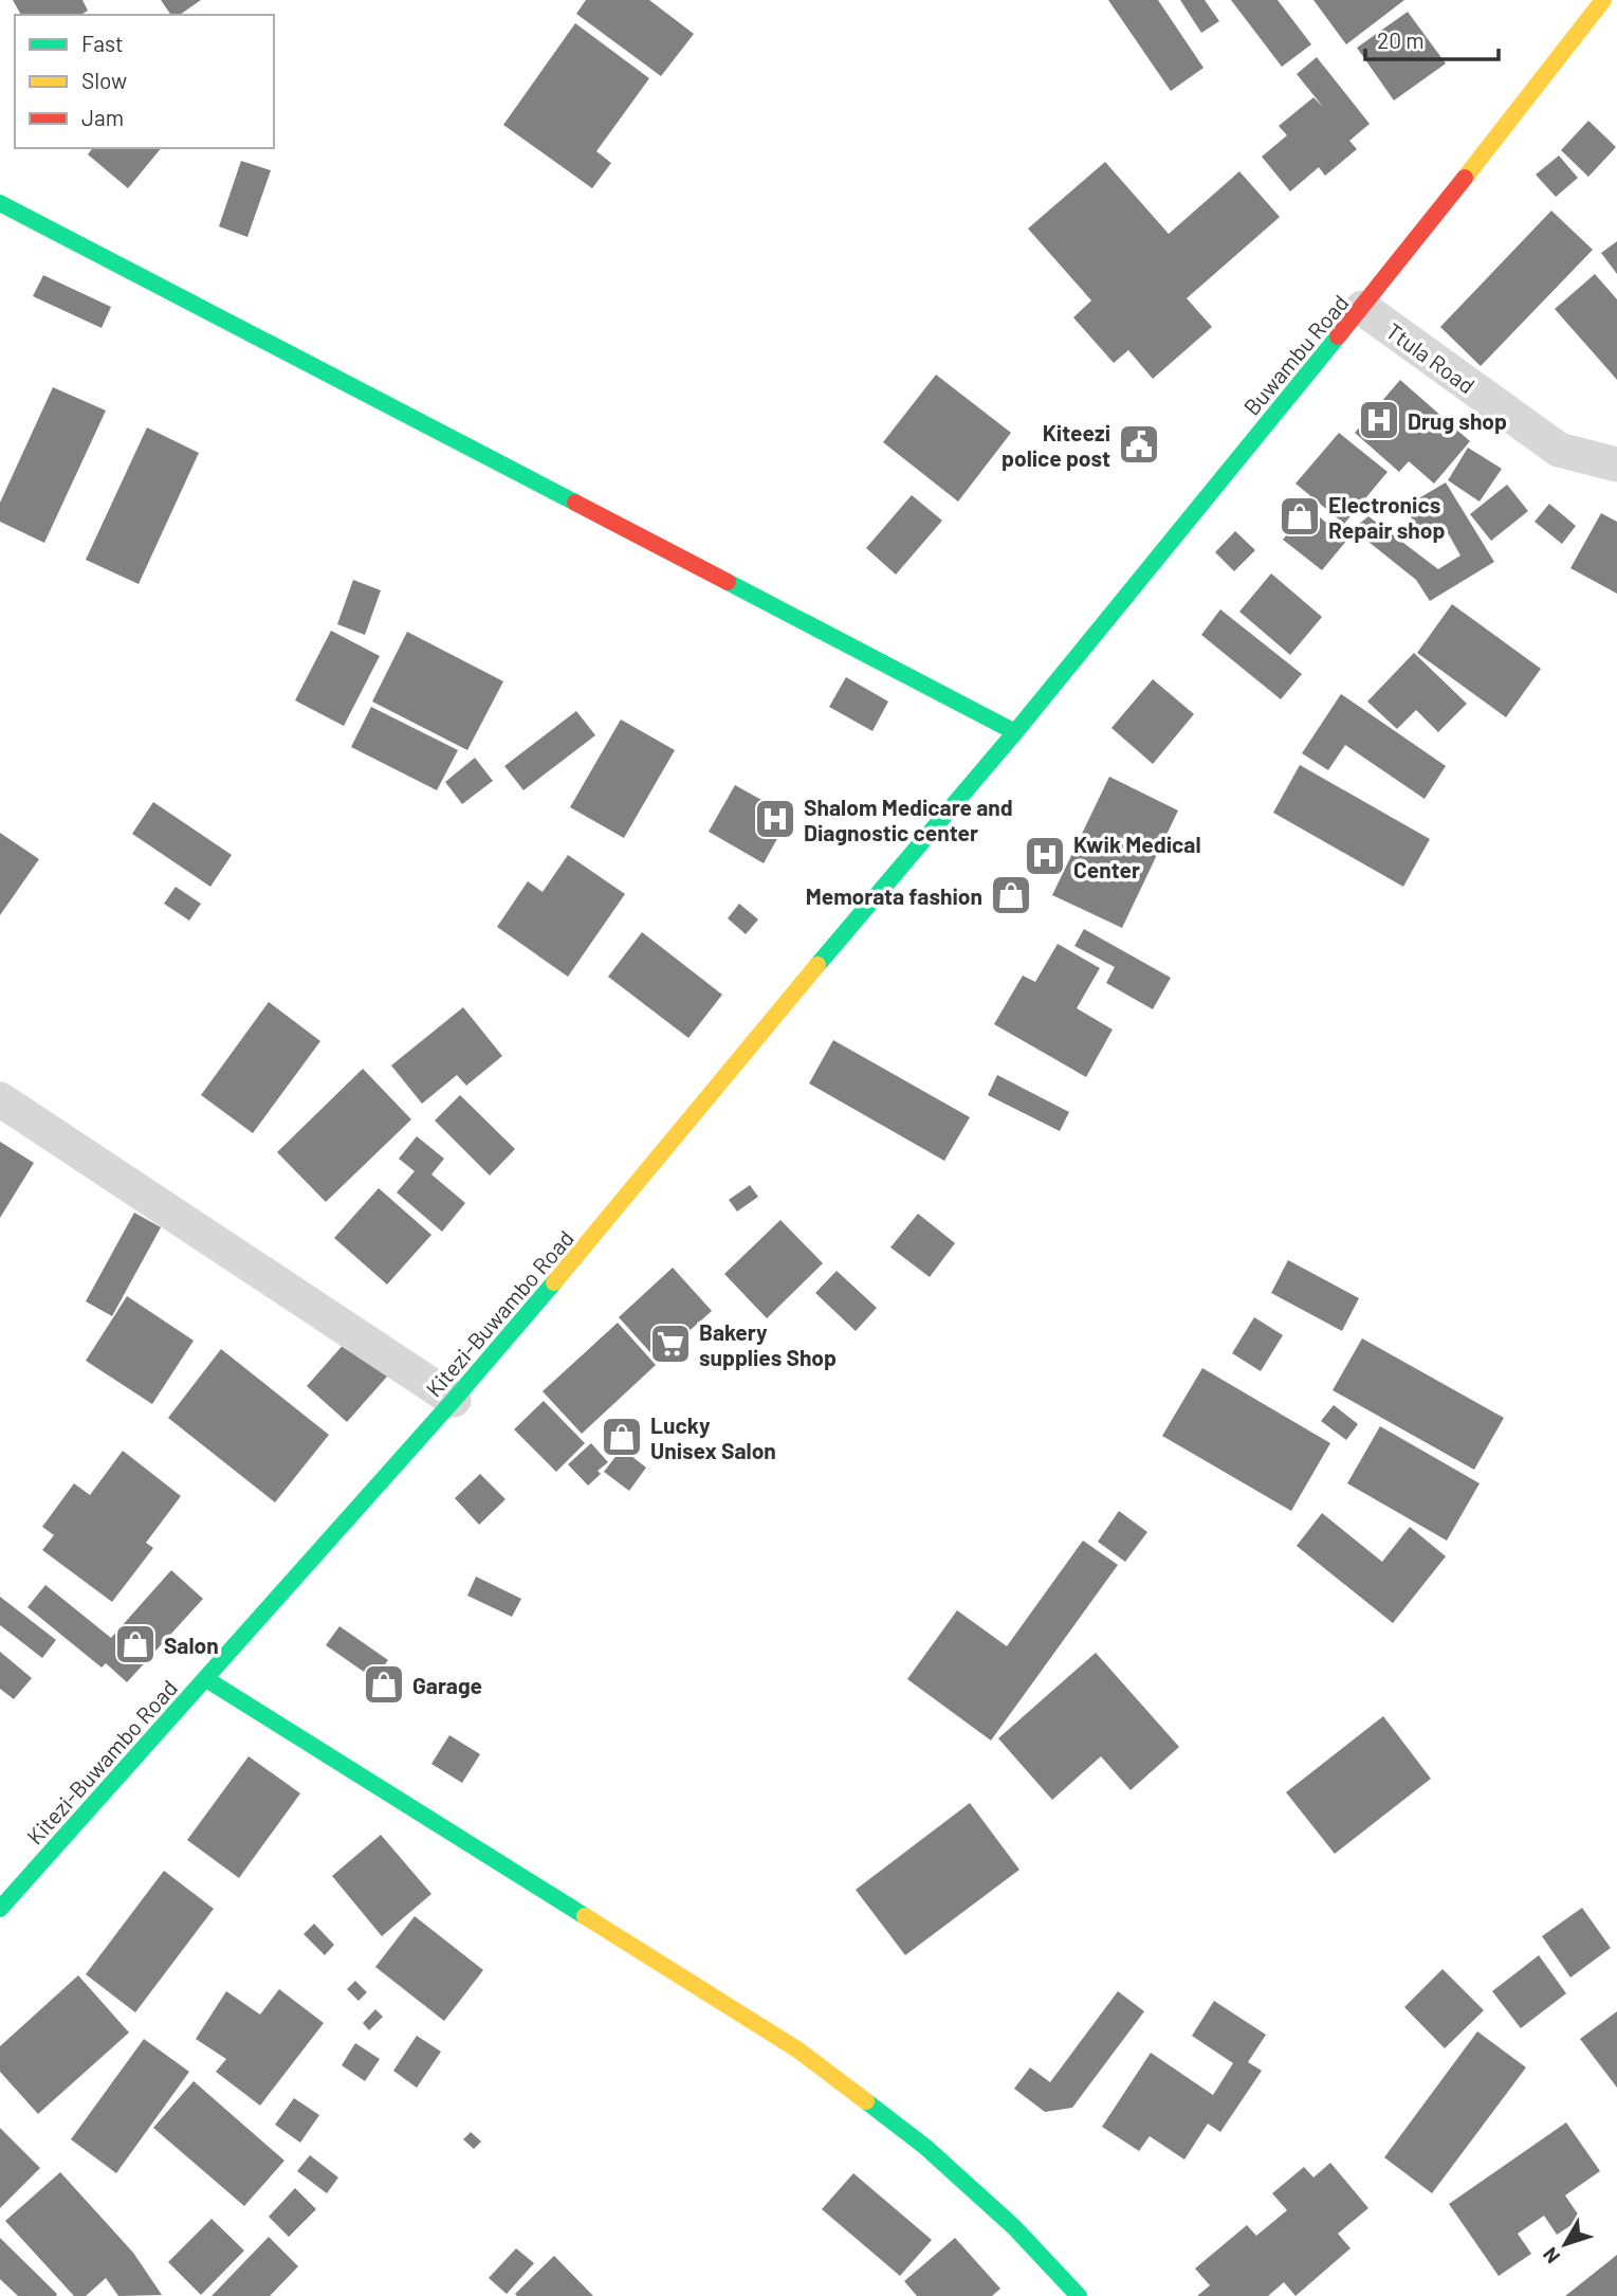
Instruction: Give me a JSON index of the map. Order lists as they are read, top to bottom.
{
  "streets": {
    "street": ["Buwambu Road", "Ttula Road", "Kitezi-Buwambo Road"]
  },
  "crossings": [
    ["Buwambu Road", "Ttula Road"],
    ["Buwambu Road", "Kitezi-Buwambo Road"]
  ],
  "places": {
    "hospital": ["Drug shop", "Shalom Medicare and Diagnostic center", "Kwik Medical Center"],
    "public building": ["Kiteezi police post"],
    "shop": [
      "Electronics Repair shop",
      "Memorata fashion",
      "Lucky Unisex Salon",
      "Salon",
      "Garage"
    ],
    "supermarket": ["Bakery supplies Shop"]
  },
  "legend": ["Fast", "Slow", "Jam"],
  "scale_bar": "20 m",
  "north": "bottom left"
}
